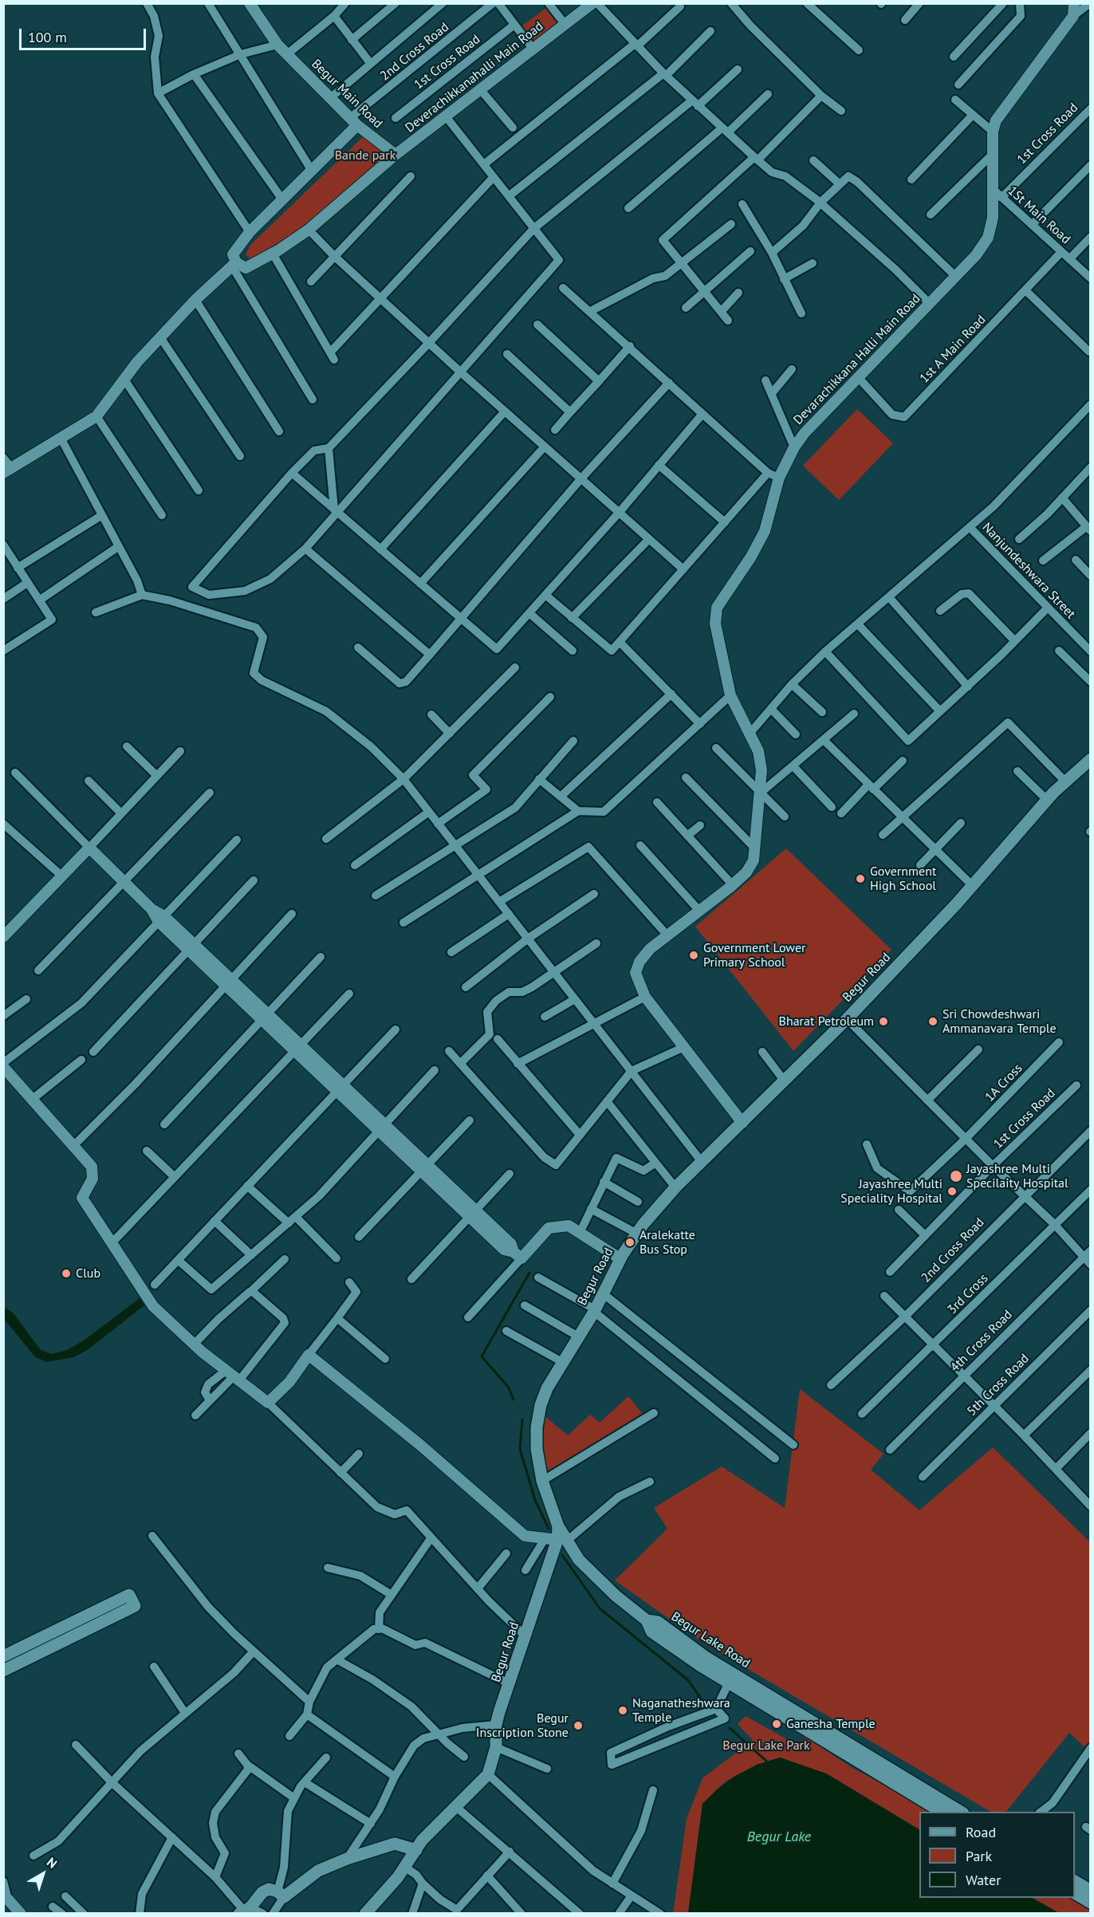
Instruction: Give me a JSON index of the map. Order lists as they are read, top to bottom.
{
  "streets": {
    "main road": ["Begur Road", "Begur Lake Road"],
    "street": [
      "2nd Cross Road",
      "1st Cross Road",
      "Deverachikkanahalli Main Road",
      "Begur Main Road",
      "1St Main Road",
      "1st A Main Road",
      "Devarachikkana Halli Main Road",
      "Nanjundeshwara Street",
      "1A Cross",
      "3rd Cross",
      "4th Cross Road",
      "5th Cross Road"
    ]
  },
  "crossings": [
    ["2nd Cross Road", "Begur Main Road"],
    ["1st Cross Road", "1St Main Road"],
    ["Deverachikkanahalli Main Road", "Begur Main Road"],
    ["1St Main Road", "1st A Main Road"],
    ["1St Main Road", "Devarachikkana Halli Main Road"],
    ["1st A Main Road", "Devarachikkana Halli Main Road"],
    ["Devarachikkana Halli Main Road", "Begur Road"]
  ],
  "water": ["Begur Lake"],
  "parks": ["Bande park", "Begur Lake Park"],
  "places": [
    "Government High School",
    "Government Lower Primary School",
    "Bharat Petroleum",
    "Sri Chowdeshwari Ammanavara Temple",
    "Jayashree Multi Specilaity Hospital",
    "Jayashree Multi Speciality Hospital",
    "Aralekatte Bus Stop",
    "Club",
    "Naganatheshwara Temple",
    "Ganesha Temple",
    "Begur Inscription Stone"
  ],
  "legend": ["Road", "Park", "Water"],
  "scale_bar": "100 m",
  "north": "top right"
}
